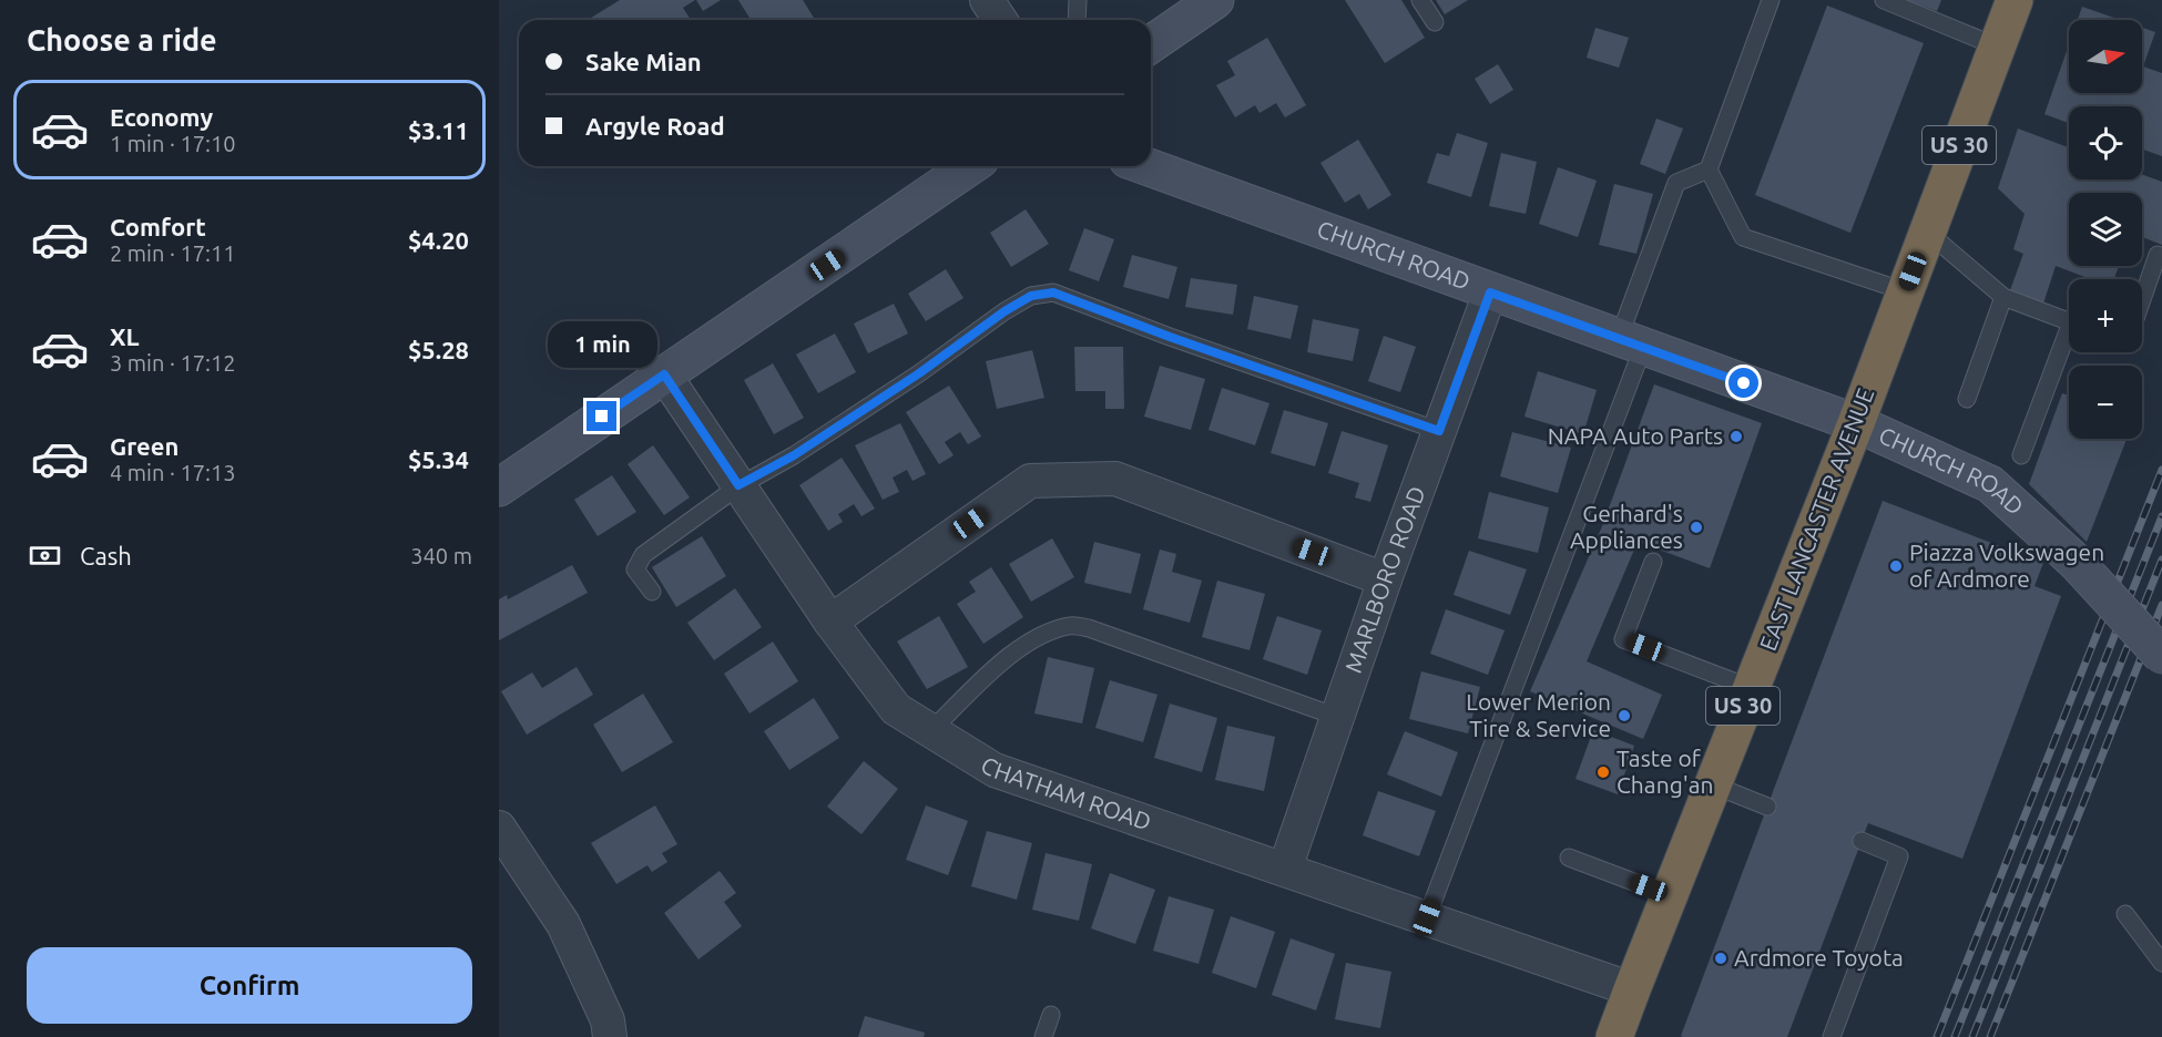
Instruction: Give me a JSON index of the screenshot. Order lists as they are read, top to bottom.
{
  "streets": {
    "highway": ["US 30", "EAST LANCASTER AVENUE"],
    "street": ["CHURCH ROAD", "MARLBORO ROAD", "CHATHAM ROAD"]
  },
  "crossings": [
    ["CHURCH ROAD", "EAST LANCASTER AVENUE"],
    ["CHURCH ROAD", "MARLBORO ROAD"],
    ["EAST LANCASTER AVENUE", "CHATHAM ROAD"],
    ["MARLBORO ROAD", "CHATHAM ROAD"]
  ],
  "places": [
    "NAPA Auto Parts",
    "Gerhard's Appliances",
    "Piazza Volkswagen of Ardmore",
    "Lower Merion Tire & Service",
    "Taste of Chang'an",
    "Ardmore Toyota"
  ],
  "north": "right",
  "page": {
    "heading": "Choose a ride",
    "map_buttons": ["+", "−"],
    "banner": ["Sake Mian", "Argyle Road"],
    "list": [
      {
        "name": "Economy",
        "note": "1 min · 17:10",
        "value": "$3.11"
      },
      {
        "name": "Comfort",
        "note": "2 min · 17:11",
        "value": "$4.20"
      },
      {
        "name": "XL",
        "note": "3 min · 17:12",
        "value": "$5.28"
      },
      {
        "name": "Green",
        "note": "4 min · 17:13",
        "value": "$5.34"
      }
    ],
    "bubble": "1 min",
    "pay": ["Cash", "340 m"],
    "buttons": "Confirm"
  }
}
